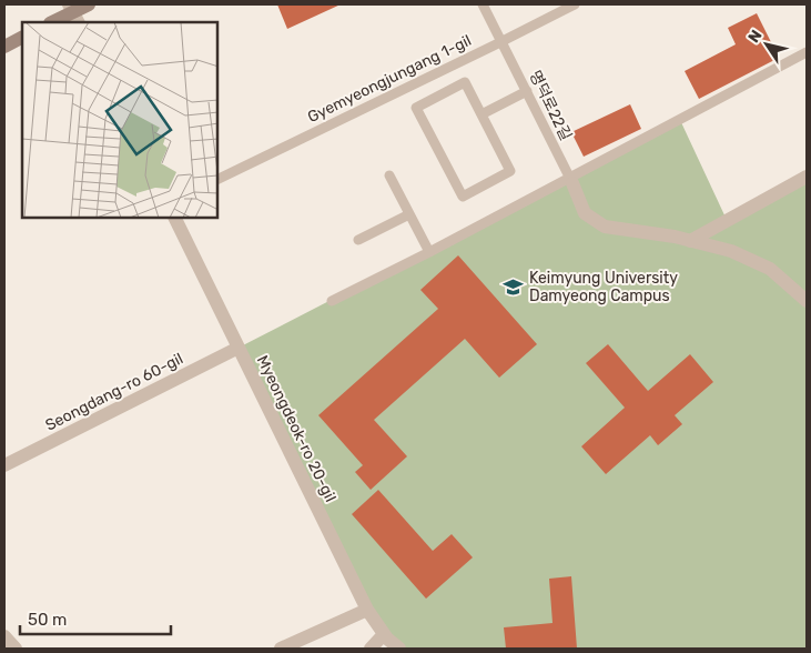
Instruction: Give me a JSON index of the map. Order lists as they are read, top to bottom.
{
  "streets": {
    "street": ["Seongdang-ro 60-gil", "Myeongdeok-ro 20-gil"],
    "lane": ["Gyemyeongjungang 1-gil", "명덕로22길"]
  },
  "crossings": [
    ["Gyemyeongjungang 1-gil", "명덕로22길"],
    ["Seongdang-ro 60-gil", "Myeongdeok-ro 20-gil"]
  ],
  "places": {
    "school or university": ["Keimyung University Damyeong Campus"]
  },
  "scale_bar": "50 m",
  "north": "top left"
}
